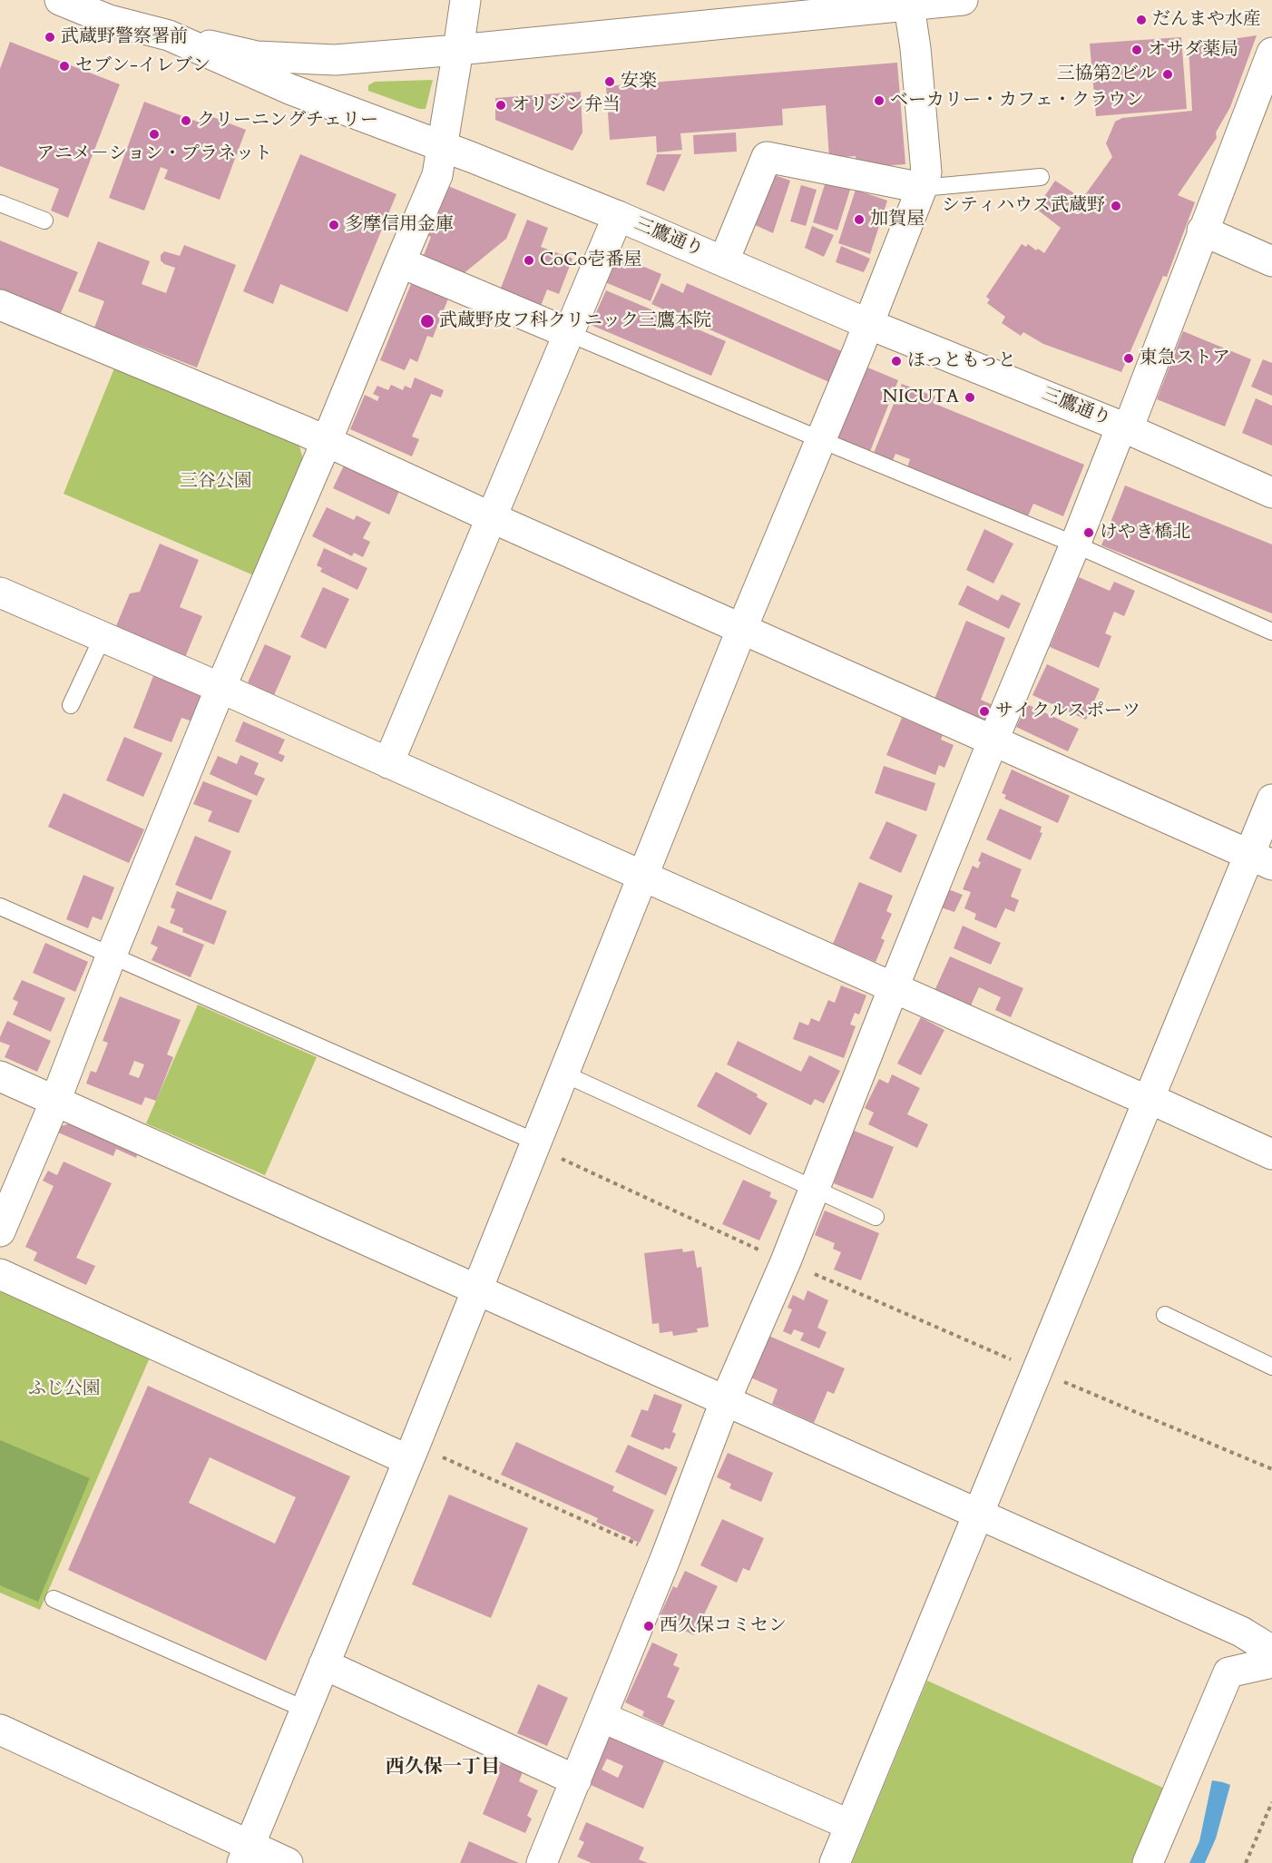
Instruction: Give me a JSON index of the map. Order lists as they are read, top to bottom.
{
  "streets": {
    "street": ["三鷹通り"]
  },
  "districts": ["西久保一丁目"],
  "parks": ["三谷公園", "ふじ公園"],
  "places": [
    "だんまや水産",
    "武蔵野警察署前",
    "オサダ薬局",
    "セブン-イレブン",
    "三協第2ビル",
    "安楽",
    "ベーカリー・カフェ・クラウン",
    "オリジン弁当",
    "クリーニングチェリー",
    "アニメ－ション・プラネット",
    "シティハウス武蔵野",
    "加賀屋",
    "多摩信用金庫",
    "CoCo壱番屋",
    "武蔵野皮フ科クリニック三鷹本院",
    "東急ストア",
    "ほっともっと",
    "NICUTA",
    "けやき橋北",
    "サイクルスポーツ",
    "西久保コミセン"
  ]
}
